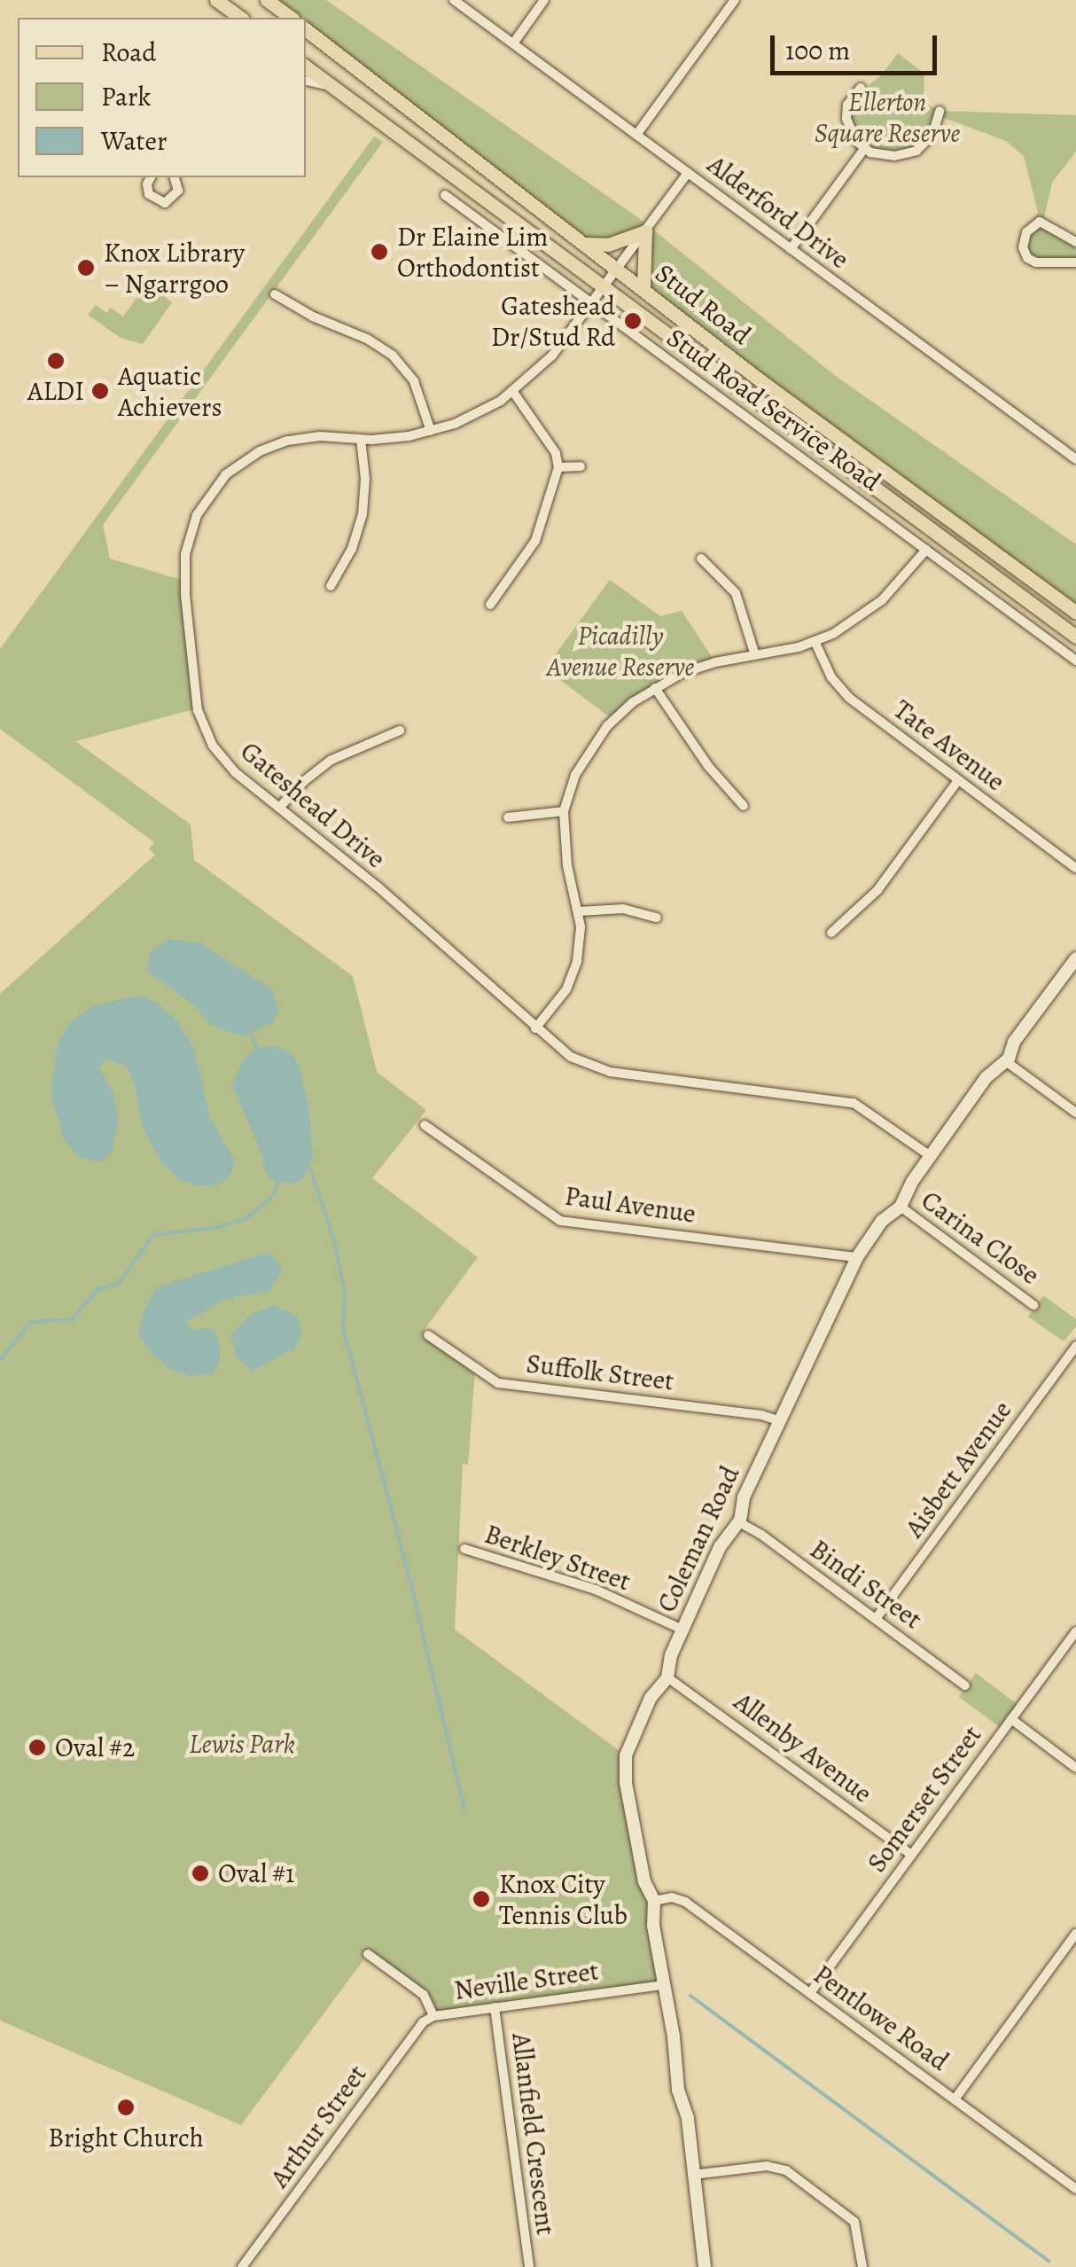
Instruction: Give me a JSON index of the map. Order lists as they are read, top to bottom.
{
  "streets": {
    "main road": ["Stud Road"],
    "street": [
      "Alderford Drive",
      "Stud Road Service Road",
      "Tate Avenue",
      "Gateshead Drive",
      "Paul Avenue",
      "Carina Close",
      "Suffolk Street",
      "Aisbett Avenue",
      "Coleman Road",
      "Berkley Street",
      "Bindi Street",
      "Allenby Avenue",
      "Somerset Street",
      "Neville Street",
      "Pentlowe Road",
      "Arthur Street",
      "Allanfield Crescent"
    ]
  },
  "crossings": [
    ["Alderford Drive", "Gateshead Drive"],
    ["Stud Road", "Gateshead Drive"],
    ["Stud Road Service Road", "Gateshead Drive"],
    ["Gateshead Drive", "Coleman Road"],
    ["Paul Avenue", "Coleman Road"],
    ["Carina Close", "Coleman Road"],
    ["Suffolk Street", "Coleman Road"],
    ["Aisbett Avenue", "Bindi Street"],
    ["Coleman Road", "Berkley Street"],
    ["Coleman Road", "Bindi Street"],
    ["Coleman Road", "Allenby Avenue"],
    ["Coleman Road", "Neville Street"],
    ["Coleman Road", "Pentlowe Road"],
    ["Allenby Avenue", "Somerset Street"],
    ["Somerset Street", "Pentlowe Road"],
    ["Neville Street", "Arthur Street"],
    ["Neville Street", "Allanfield Crescent"]
  ],
  "parks": ["Ellerton Square Reserve", "Picadilly Avenue Reserve", "Lewis Park"],
  "places": [
    "Dr Elaine Lim Orthodontist",
    "Knox Library – Ngarrgoo",
    "Gateshead Dr/Stud Rd",
    "ALDI",
    "Aquatic Achievers",
    "Oval #2",
    "Oval #1",
    "Knox City Tennis Club",
    "Bright Church"
  ],
  "legend": ["Road", "Park", "Water"],
  "scale_bar": "100 m"
}
